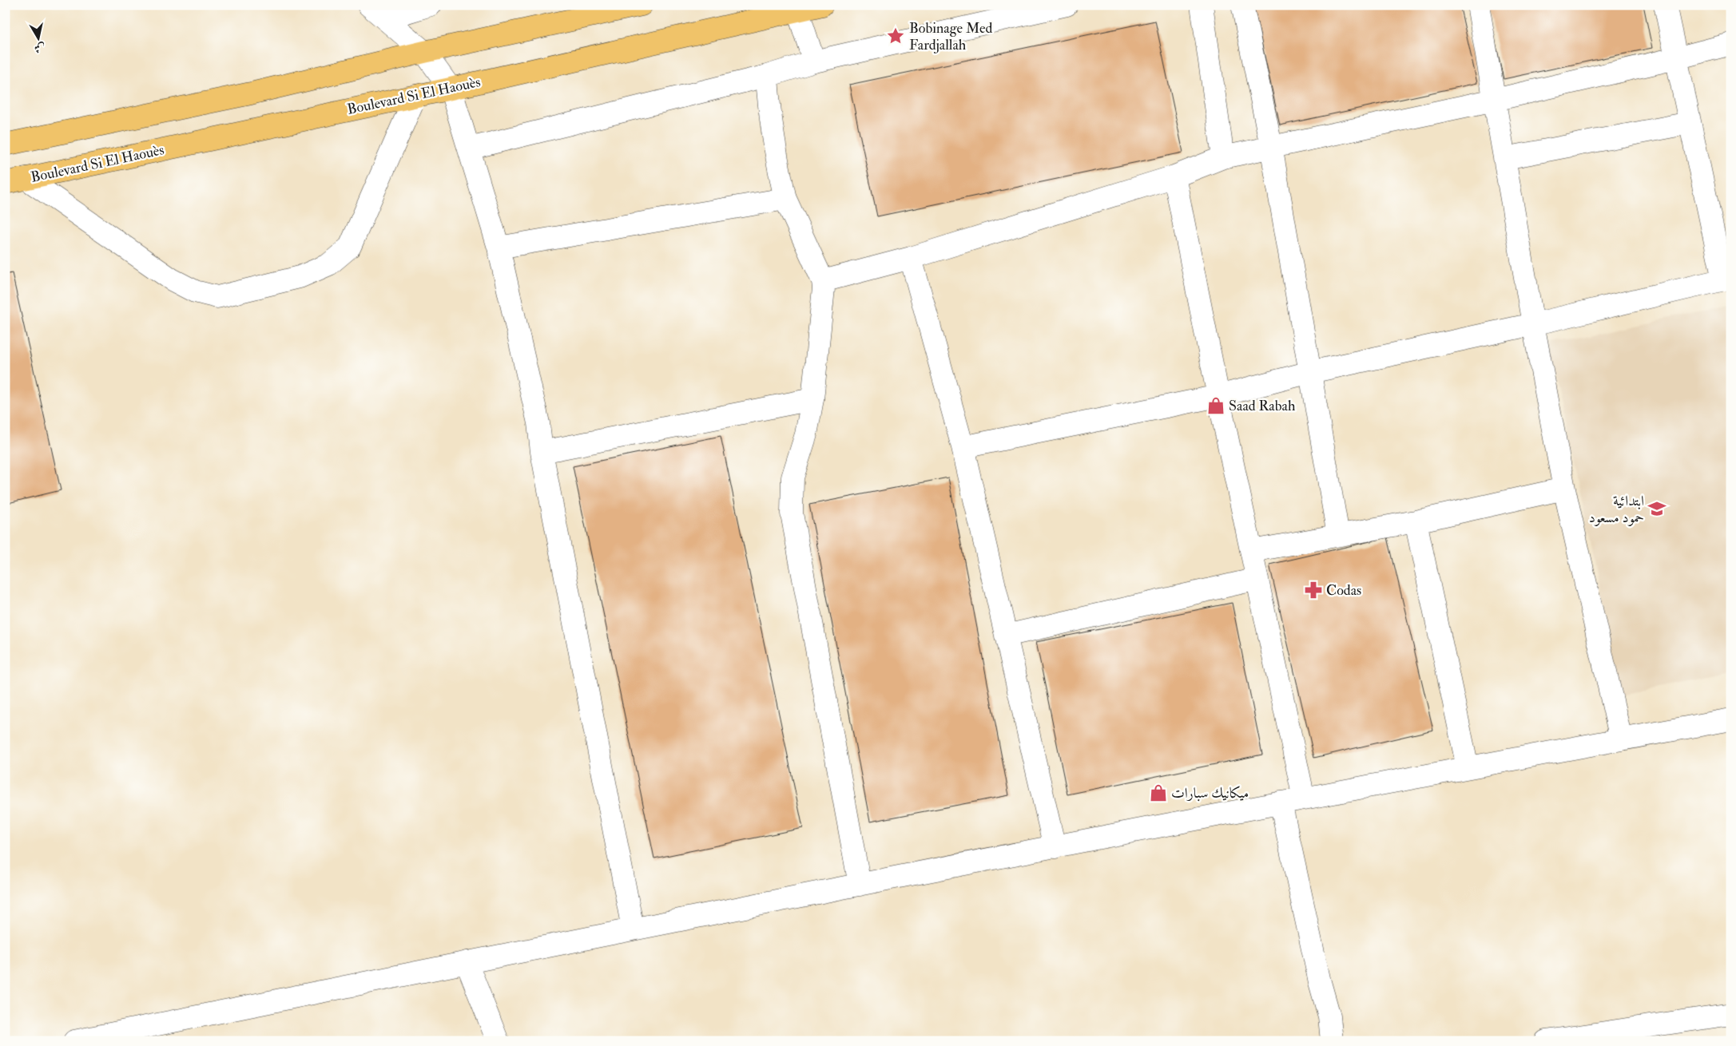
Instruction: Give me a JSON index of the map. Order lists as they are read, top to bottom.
{
  "streets": {
    "main road": ["Boulevard Si El Haouès"]
  },
  "places": {
    "place": ["Bobinage Med Fardjallah"],
    "shop": ["Saad Rabah", "ميكانيك سبارات"],
    "school or university": ["ابتدائية حمود مسعود"],
    "pharmacy": ["Codas"]
  },
  "north": "bottom"
}
